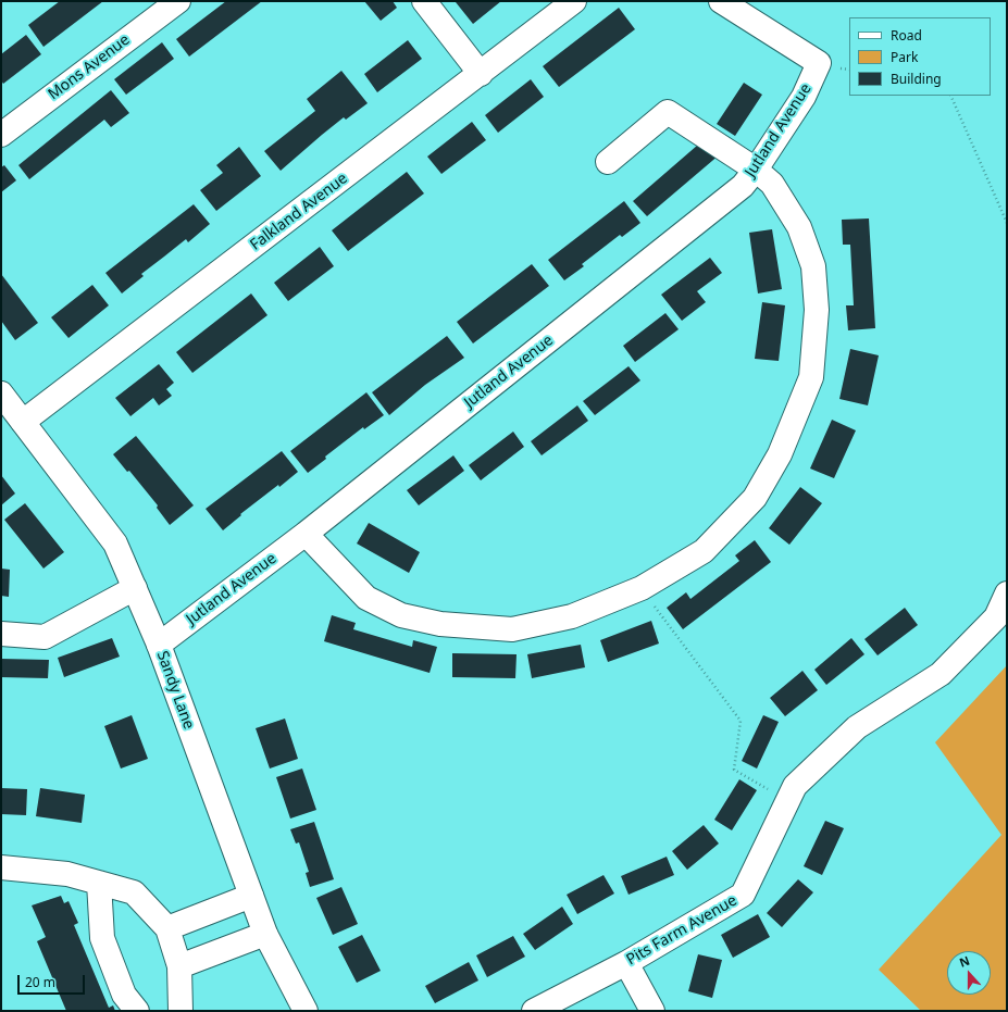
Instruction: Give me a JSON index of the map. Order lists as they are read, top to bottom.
{
  "streets": {
    "street": [
      "Mons Avenue",
      "Jutland Avenue",
      "Falkland Avenue",
      "Sandy Lane",
      "Pits Farm Avenue"
    ]
  },
  "crossings": [
    ["Jutland Avenue", "Sandy Lane"],
    ["Falkland Avenue", "Sandy Lane"]
  ],
  "legend": ["Road", "Park", "Building"],
  "scale_bar": "20 m",
  "north": "top"
}
